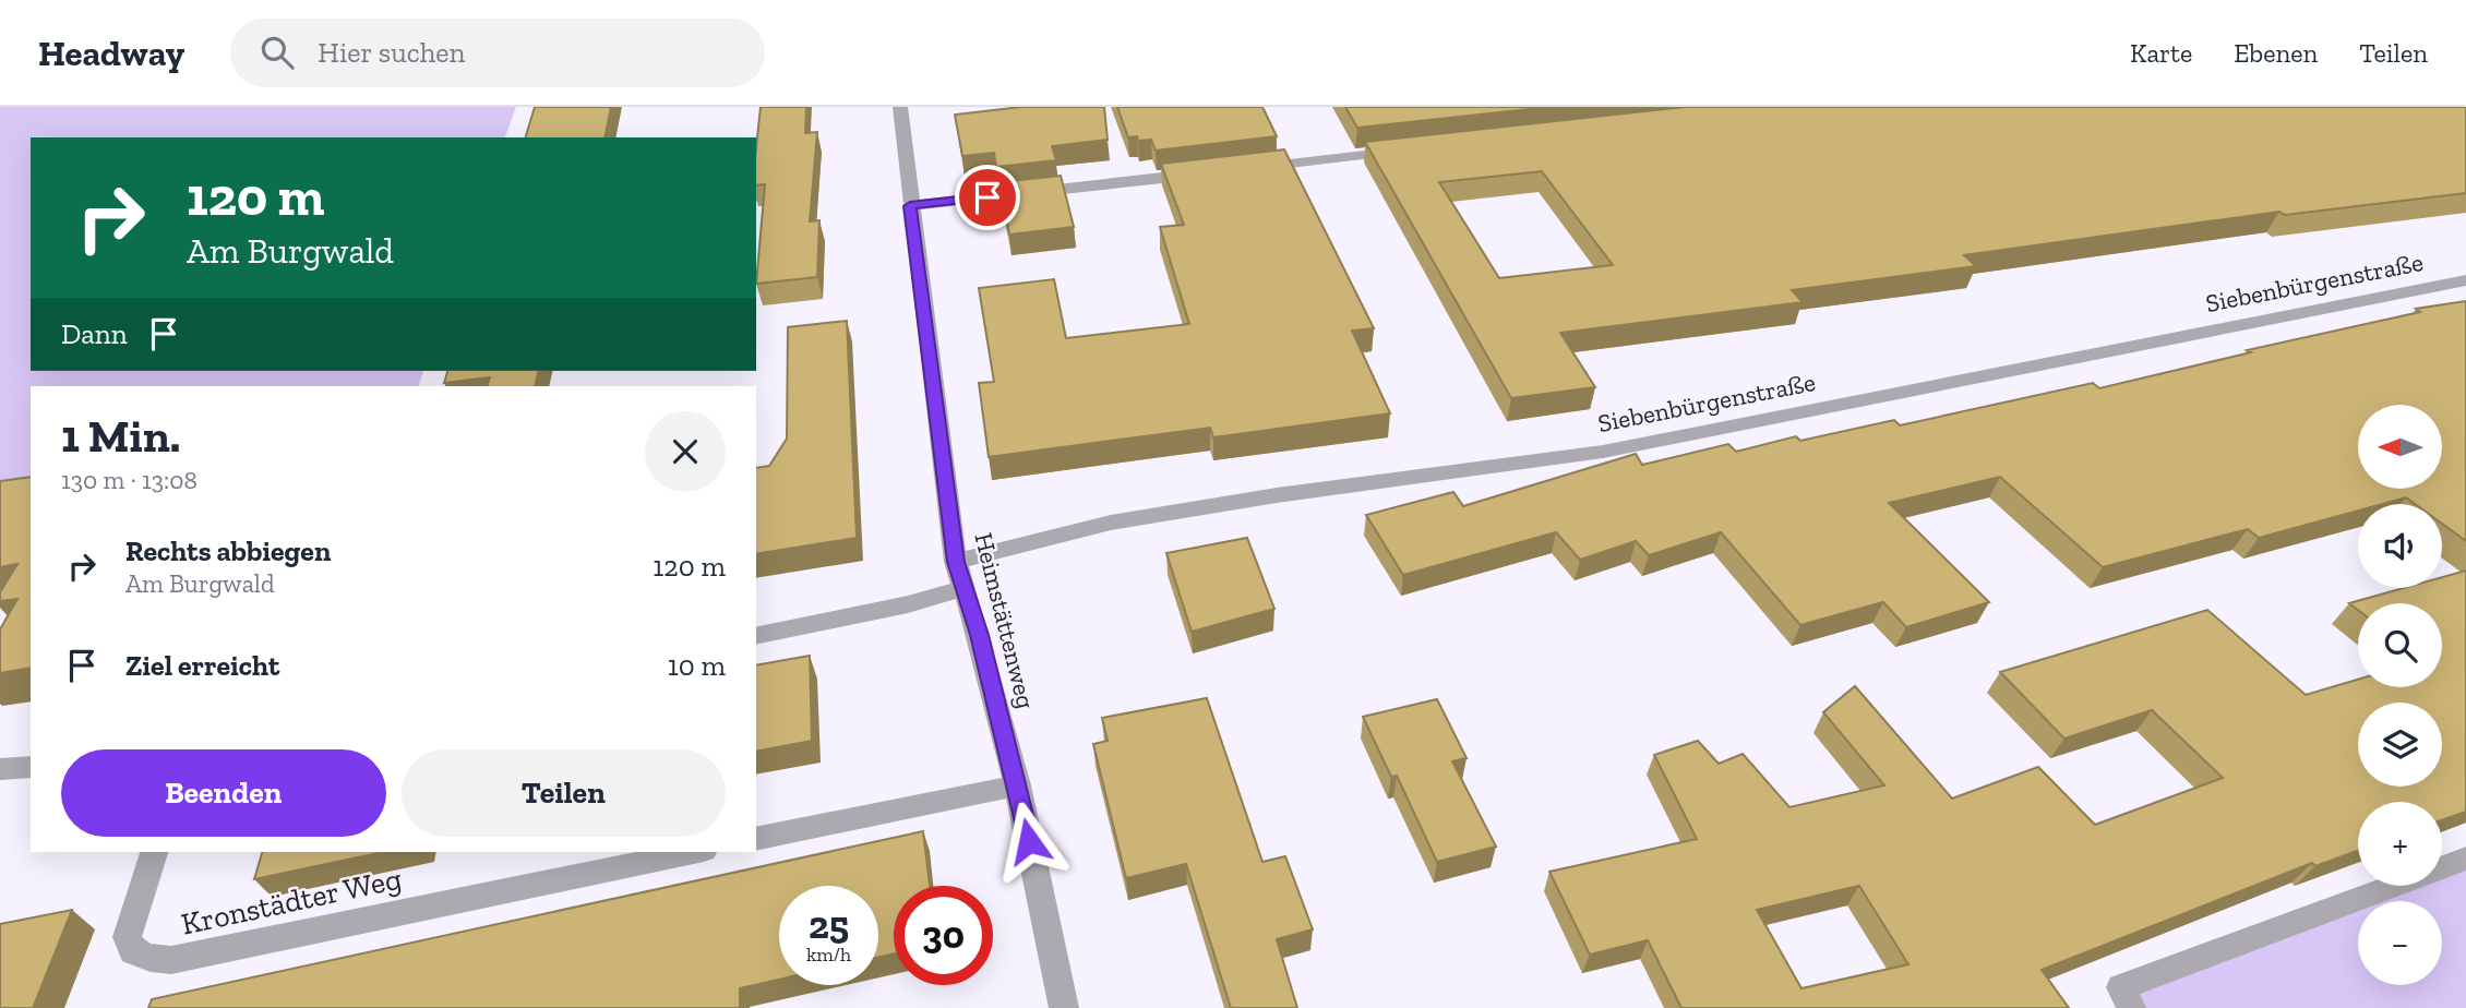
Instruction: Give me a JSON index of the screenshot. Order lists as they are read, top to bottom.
{
  "streets": {
    "street": ["Siebenbürgenstraße", "Heimstättenweg", "Kronstädter Weg"]
  },
  "crossings": [
    ["Siebenbürgenstraße", "Heimstättenweg"]
  ],
  "north": "left",
  "page": {
    "header": "Headway",
    "search": "Hier suchen",
    "nav": ["Karte", "Ebenen", "Teilen"],
    "turn": ["120 m", "Am Burgwald"],
    "then": "Dann",
    "heading": ["1 Min.", "130 m · 13:08"],
    "map_buttons": ["+", "−"],
    "list": [
      {
        "name": "Rechts abbiegen",
        "note": "Am Burgwald",
        "value": "120 m"
      },
      {
        "name": "Ziel erreicht",
        "value": "10 m"
      }
    ],
    "buttons": ["Beenden", "Teilen"],
    "speed": "25 km/h",
    "limit": "30"
  }
}
